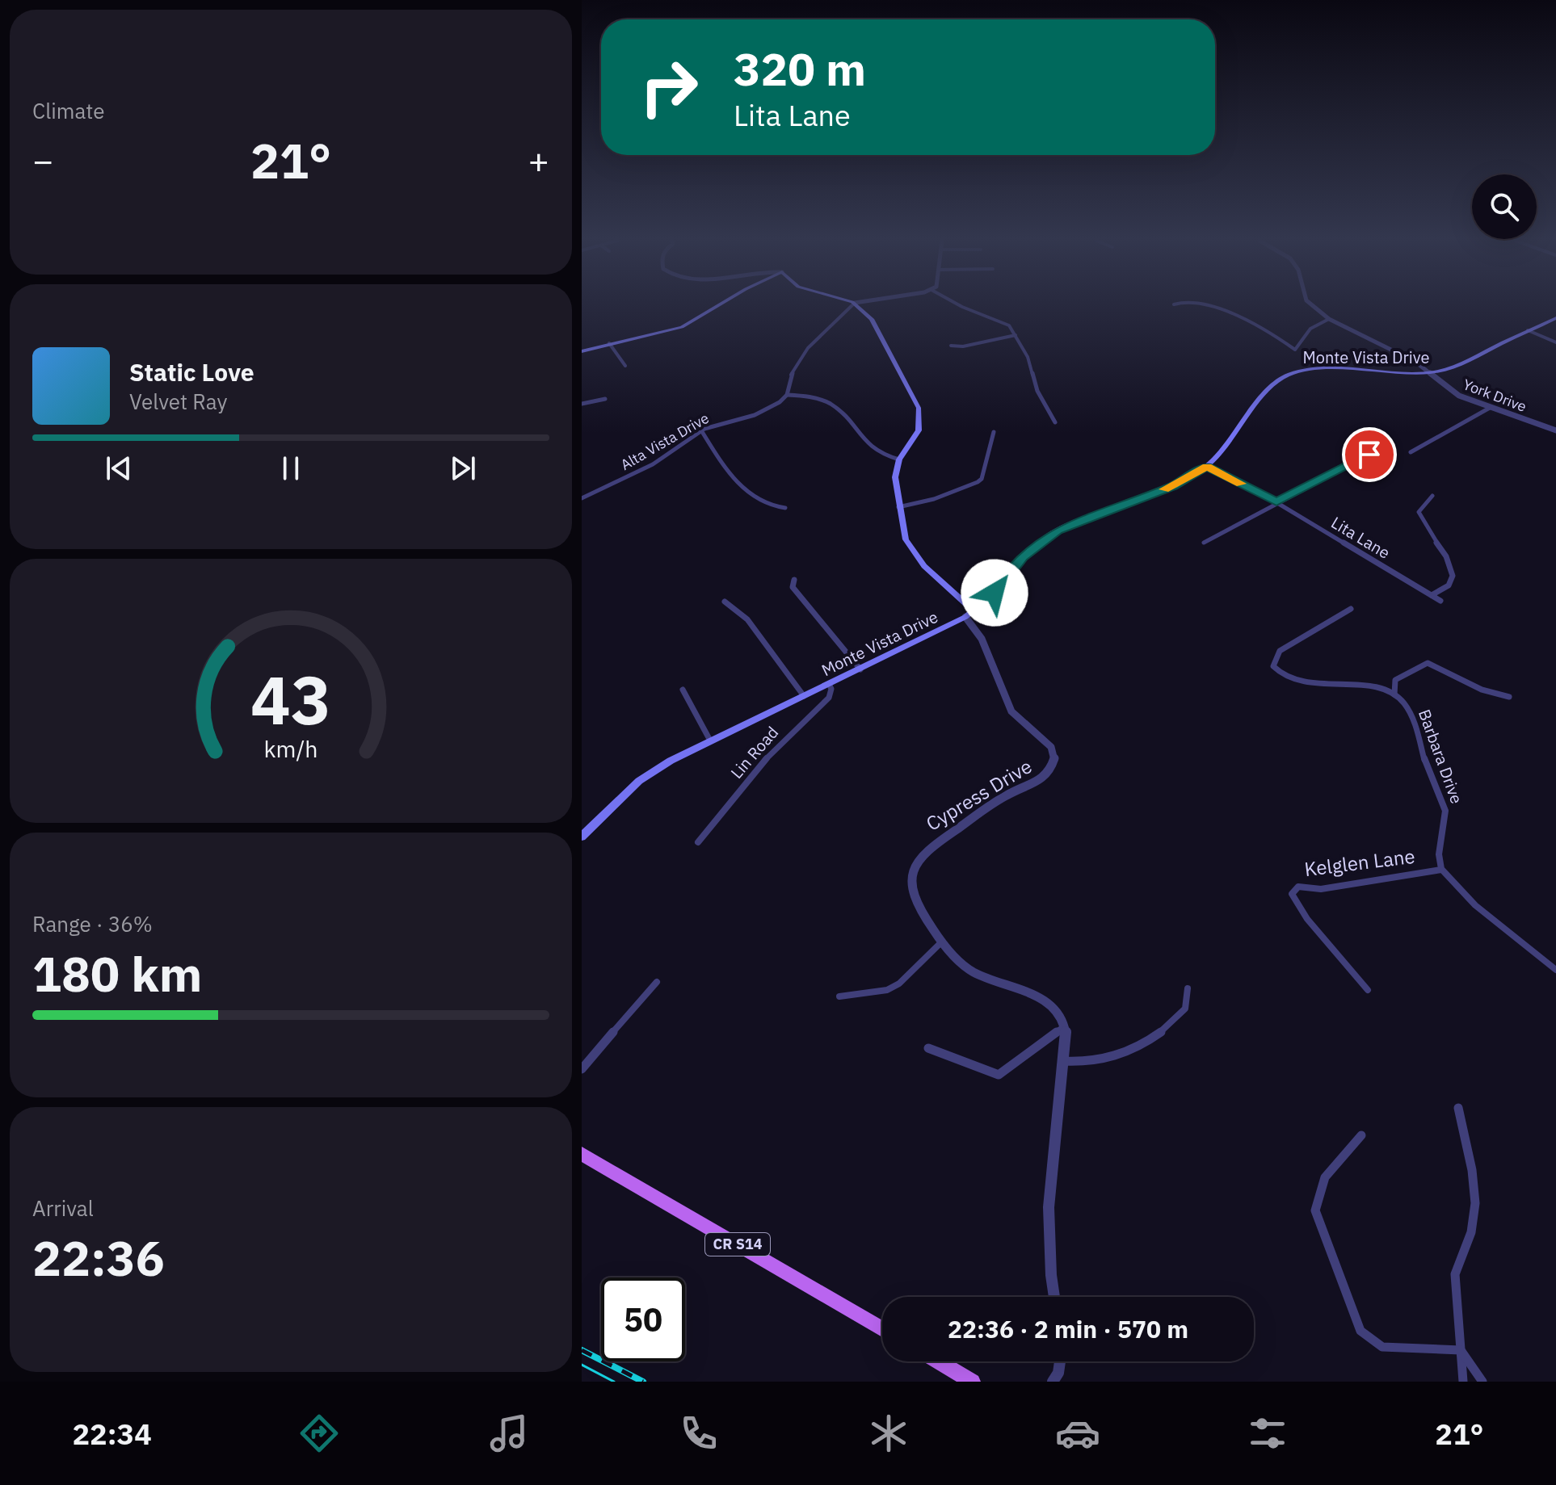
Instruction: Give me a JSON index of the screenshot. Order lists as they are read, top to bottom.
{
  "streets": {
    "main road": ["Monte Vista Drive", "CR S14"],
    "street": [
      "York Drive",
      "Alta Vista Drive",
      "Lita Lane",
      "Lin Road",
      "Barbara Drive",
      "Cypress Drive",
      "Kelglen Lane"
    ]
  },
  "crossings": [
    ["Monte Vista Drive", "York Drive"],
    ["Monte Vista Drive", "Lita Lane"],
    ["Monte Vista Drive", "Lin Road"],
    ["Monte Vista Drive", "Cypress Drive"],
    ["Barbara Drive", "Kelglen Lane"]
  ],
  "page": {
    "tile": [
      "Climate",
      ["Range · 36%", "180 km"],
      ["Arrival", "22:36"]
    ],
    "turn": ["320 m", "Lita Lane"],
    "heat": ["−", "21°", "+"],
    "song": ["Static Love", "Velvet Ray"],
    "limit": "50",
    "trip": "22:36 · 2 min · 570 m",
    "tabs": ["22:34", "21°"],
    "gauge": ["43", "km/h"]
  }
}
